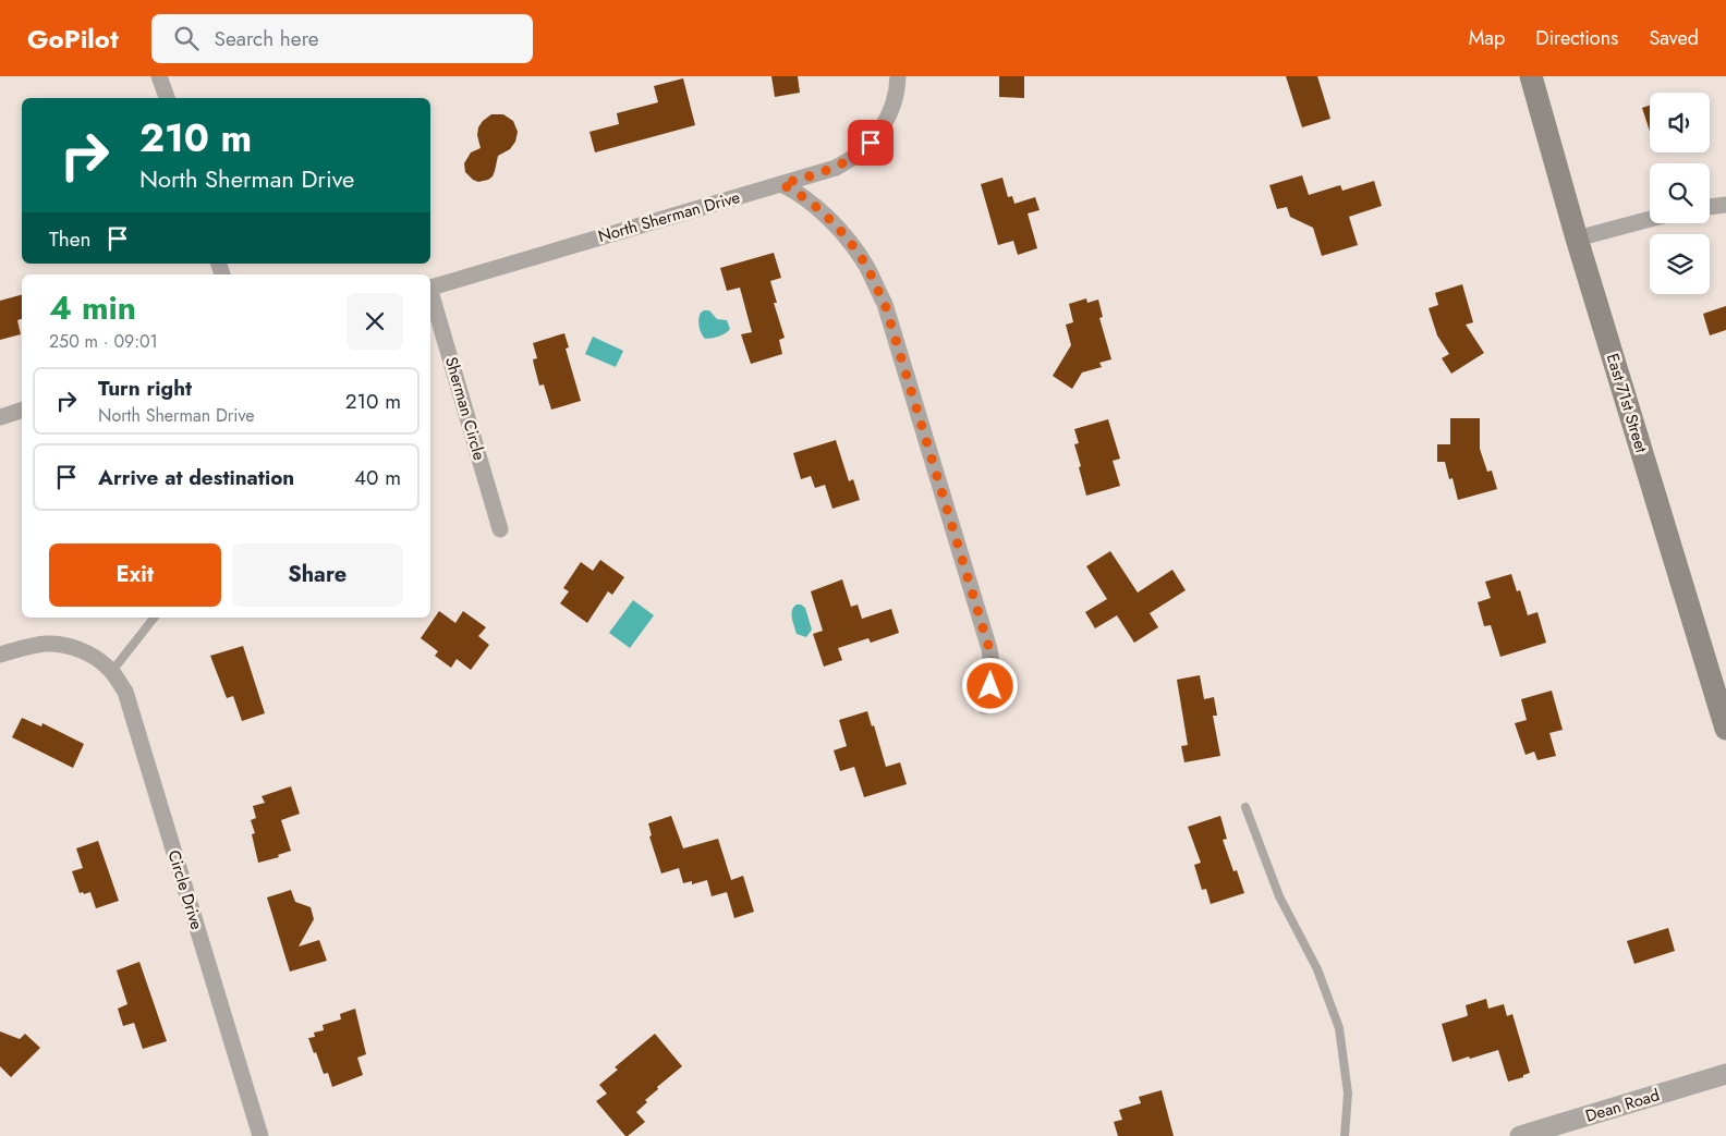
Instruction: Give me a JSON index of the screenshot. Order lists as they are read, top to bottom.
{
  "streets": {
    "main road": ["East 71st Street"],
    "street": [
      "North Sherman Drive",
      "Sherman Circle",
      "Circle Drive",
      "Dean Road"
    ]
  },
  "page": {
    "header": "GoPilot",
    "search": "Search here",
    "nav": ["Map", "Directions", "Saved"],
    "turn": ["210 m", "North Sherman Drive"],
    "then": "Then",
    "heading": ["4 min", "250 m · 09:01"],
    "list": [
      {
        "name": "Turn right",
        "note": "North Sherman Drive",
        "value": "210 m"
      },
      {
        "name": "Arrive at destination",
        "value": "40 m"
      }
    ],
    "buttons": ["Exit", "Share"]
  }
}
